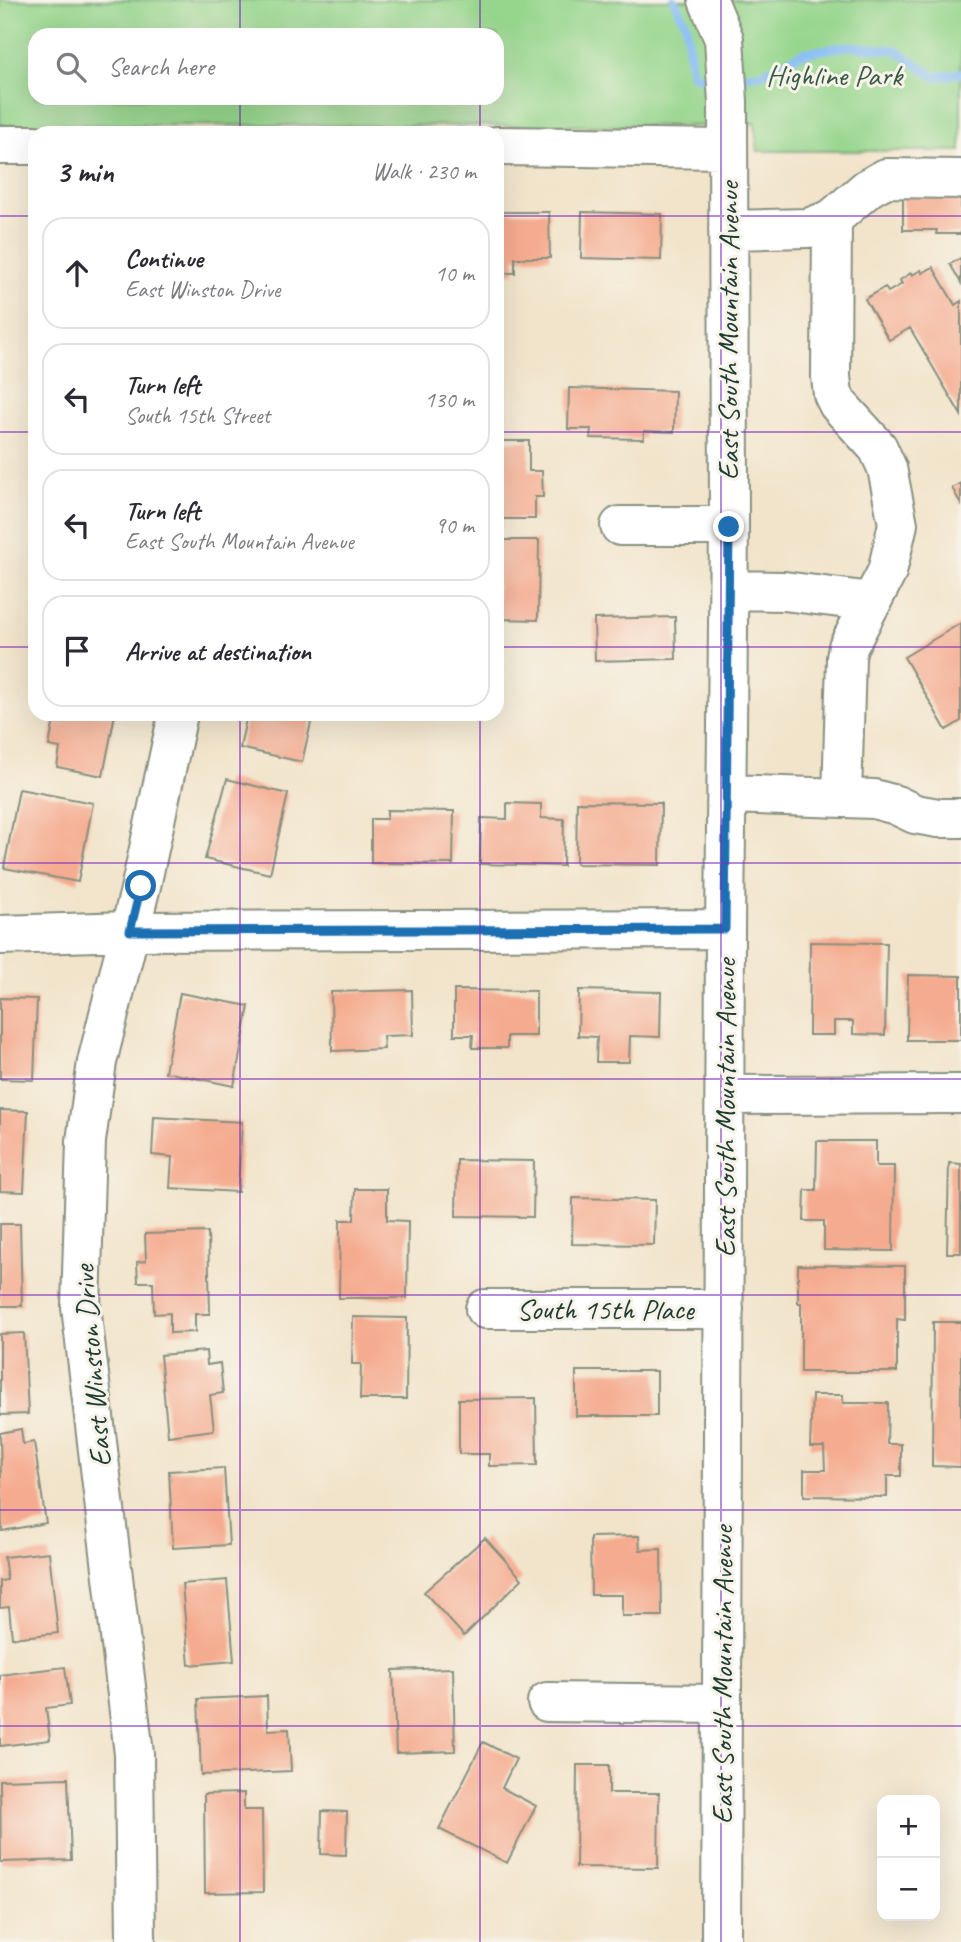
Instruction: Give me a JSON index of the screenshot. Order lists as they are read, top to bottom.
{
  "streets": {
    "street": ["East South Mountain Avenue", "South 15th Place", "East Winston Drive"]
  },
  "crossings": [
    ["East South Mountain Avenue", "South 15th Place"]
  ],
  "parks": ["Highline Park"],
  "page": {
    "search": "Search here",
    "heading": ["3 min", "Walk · 230 m"],
    "list": [
      ["Continue", "East Winston Drive", "10 m"],
      ["Turn left", "South 15th Street", "130 m"],
      ["Turn left", "East South Mountain Avenue", "90 m"],
      "Arrive at destination"
    ],
    "map_buttons": ["+", "−"]
  }
}
